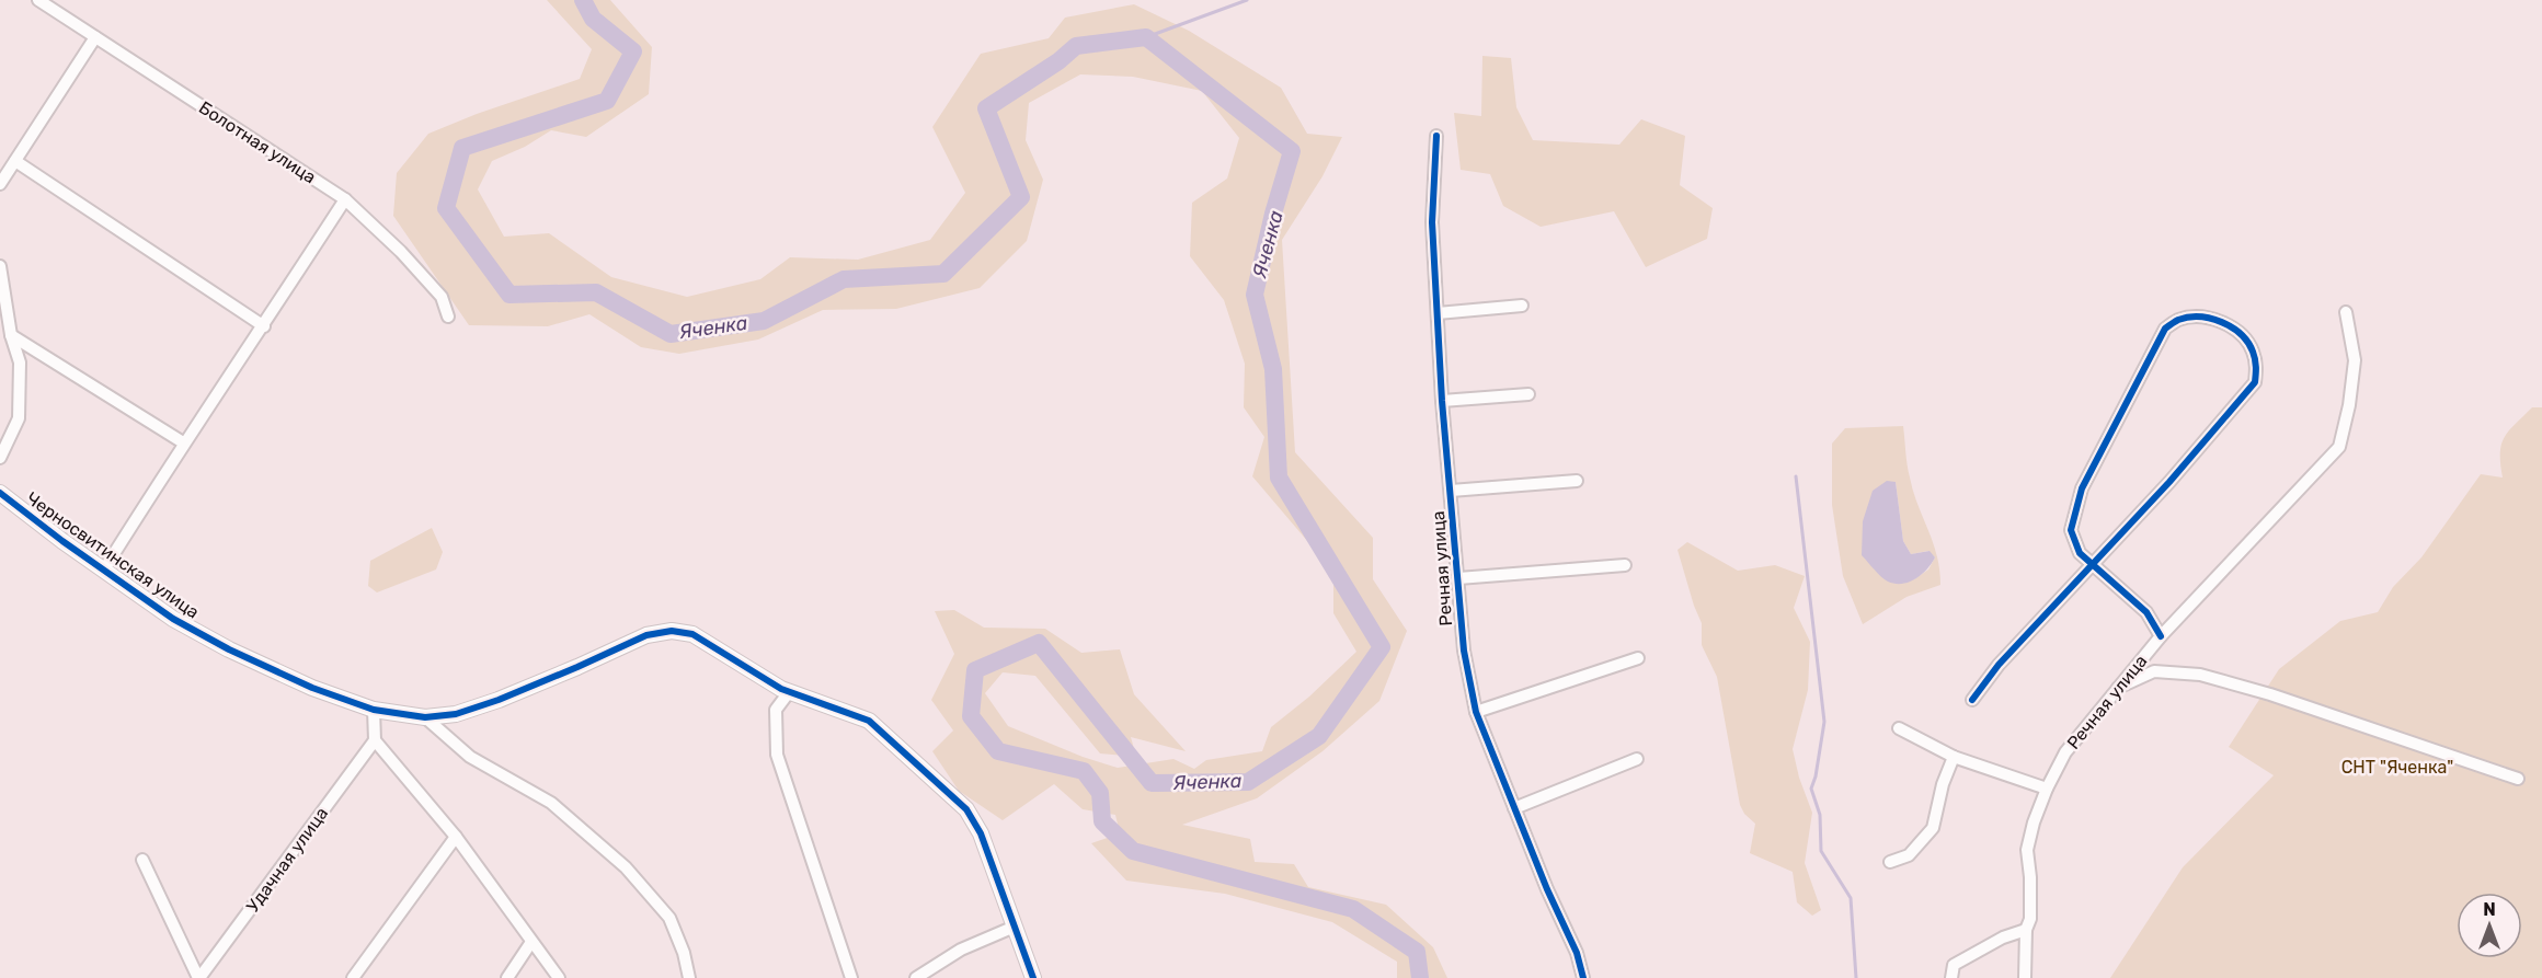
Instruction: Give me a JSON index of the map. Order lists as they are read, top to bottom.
{
  "streets": {
    "street": [
      "Болотная улица",
      "Черносвитинская улица",
      "Речная улица",
      "Удачная улица"
    ]
  },
  "water": ["Яченка"],
  "parks": ["СНТ \"Яченка\""],
  "north": "top"
}
